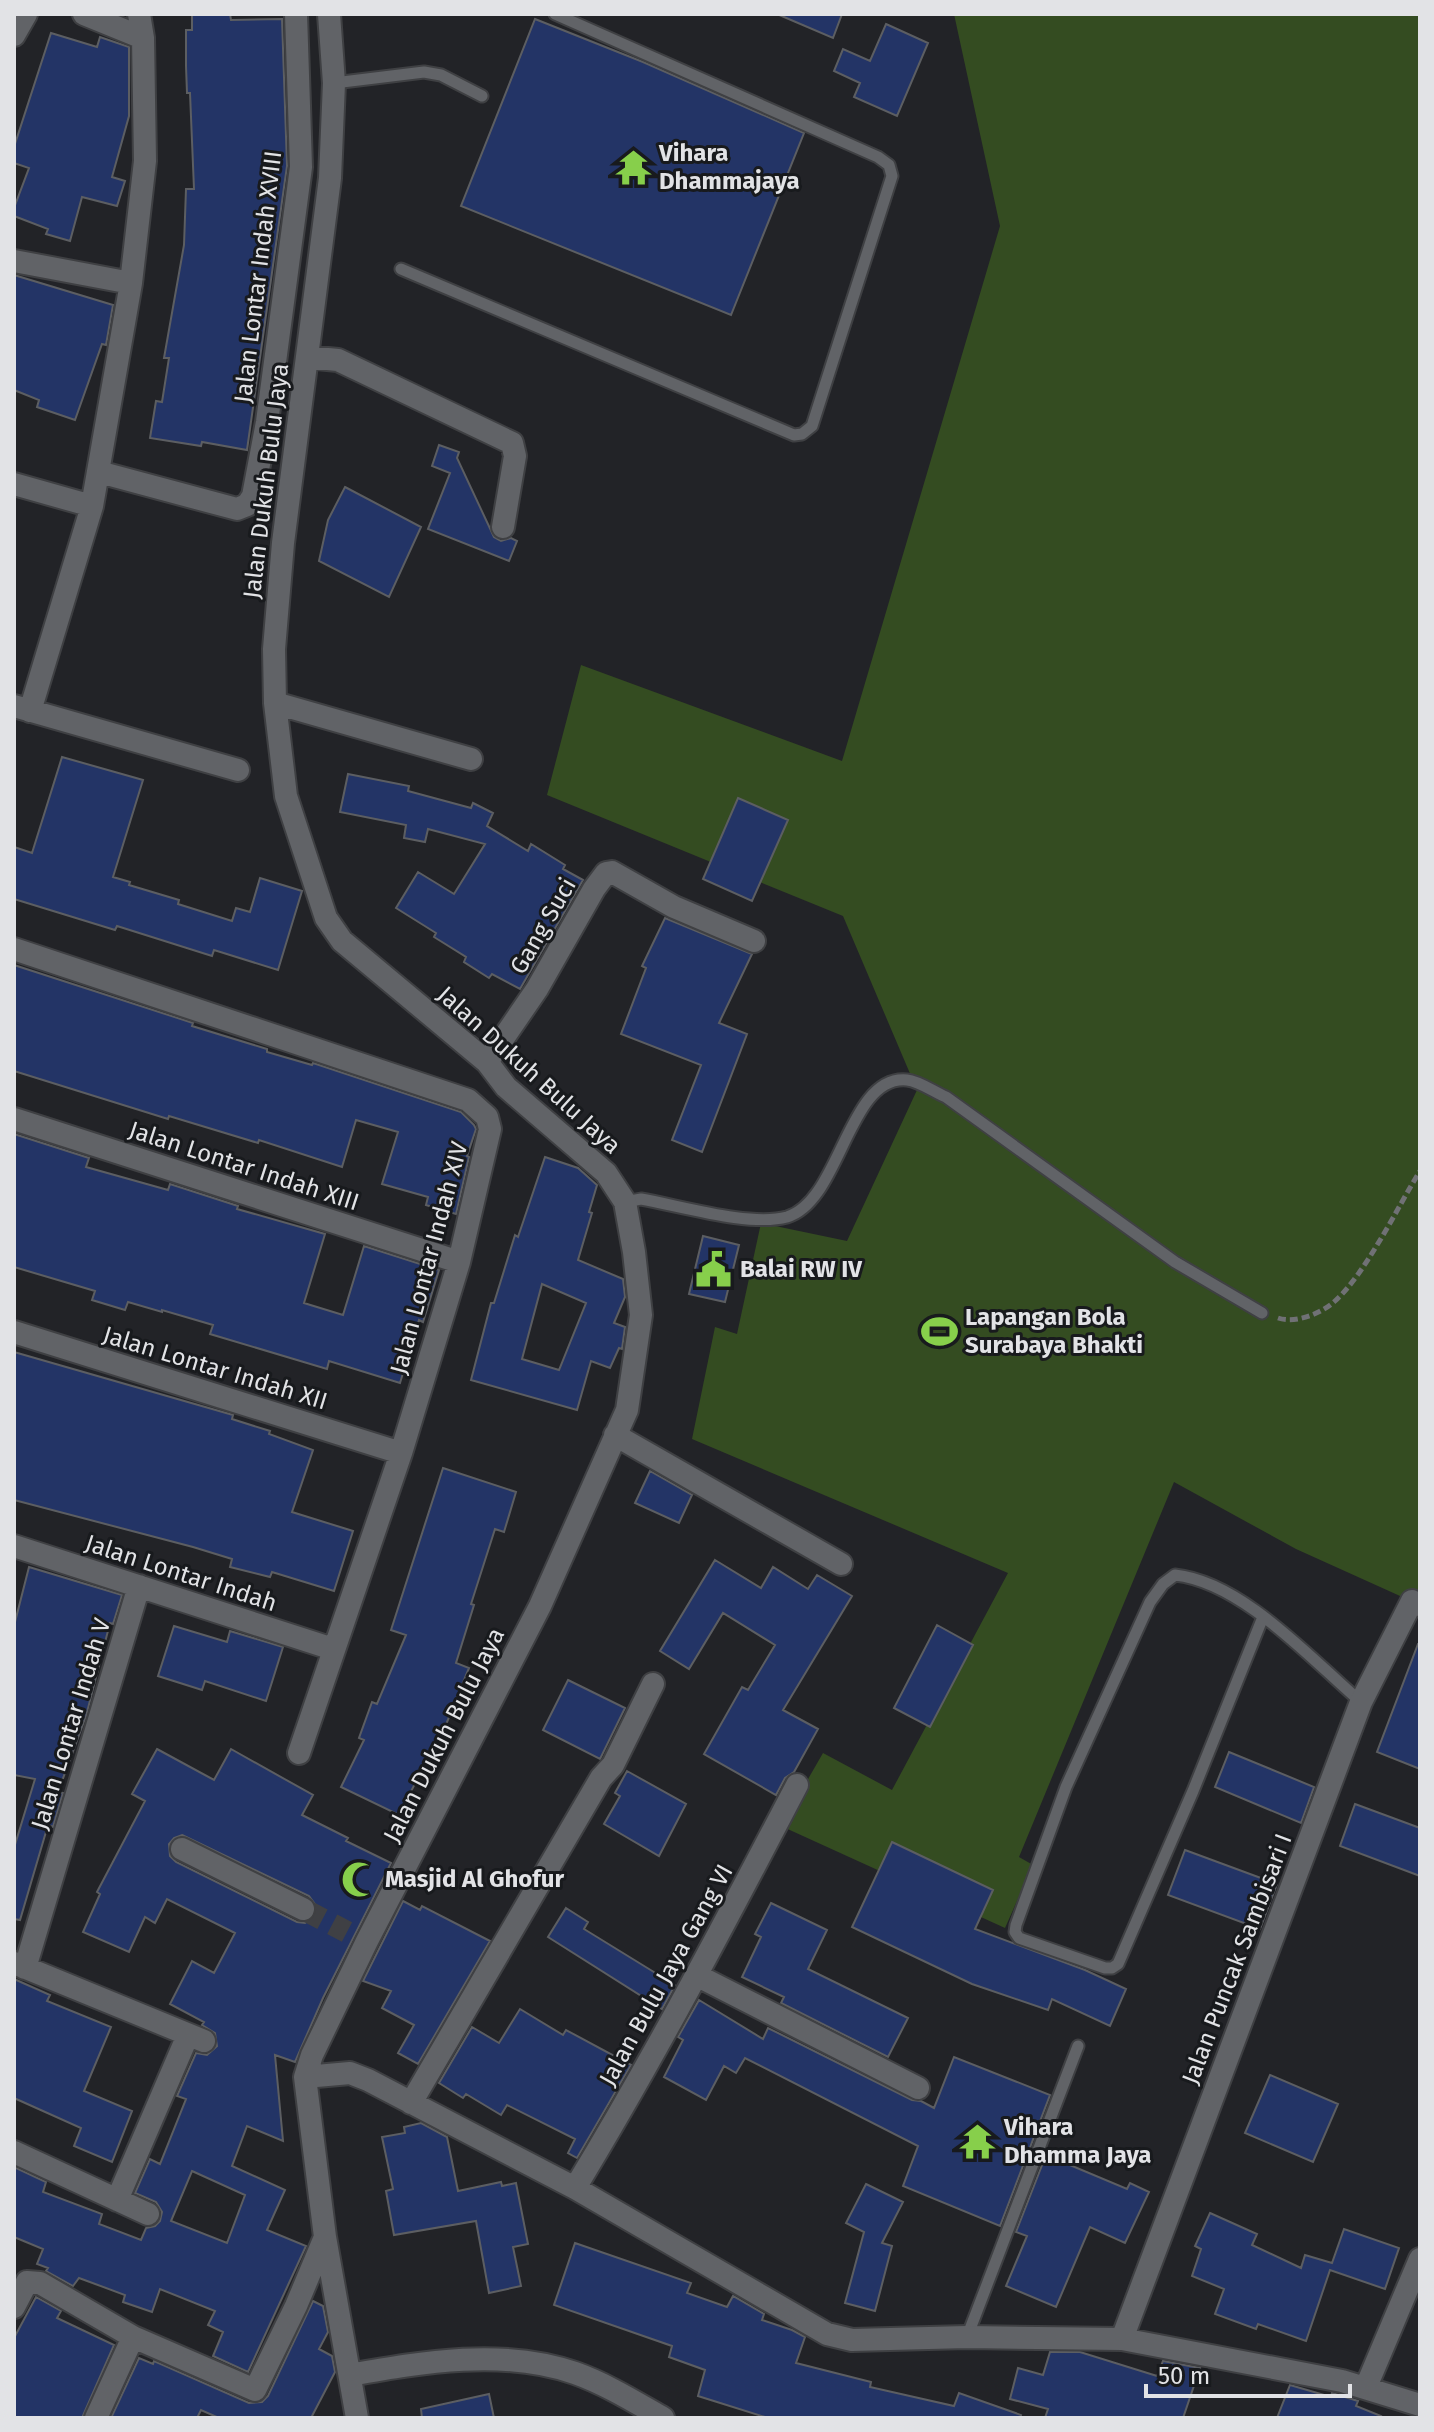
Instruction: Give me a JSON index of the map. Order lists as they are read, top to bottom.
{
  "streets": {
    "street": [
      "Jalan Lontar Indah XVIII",
      "Jalan Dukuh Bulu Jaya",
      "Gang Suci",
      "Jalan Lontar Indah XIII",
      "Jalan Lontar Indah XIV",
      "Jalan Lontar Indah XII",
      "Jalan Lontar Indah",
      "Jalan Lontar Indah V",
      "Jalan Puncak Sambisari I",
      "Jalan Bulu Jaya Gang VI"
    ]
  },
  "crossings": [
    ["Jalan Dukuh Bulu Jaya", "Gang Suci"],
    ["Jalan Lontar Indah XIII", "Jalan Lontar Indah XIV"],
    ["Jalan Lontar Indah XIV", "Jalan Lontar Indah XII"],
    ["Jalan Lontar Indah XIV", "Jalan Lontar Indah"],
    ["Jalan Lontar Indah", "Jalan Lontar Indah V"]
  ],
  "places": {
    "temple": ["Vihara Dhammajaya", "Vihara Dhamma Jaya"],
    "public building": ["Balai RW IV"],
    "sports": ["Lapangan Bola Surabaya Bhakti"],
    "mosque": ["Masjid Al Ghofur"]
  },
  "scale_bar": "50 m"
}
